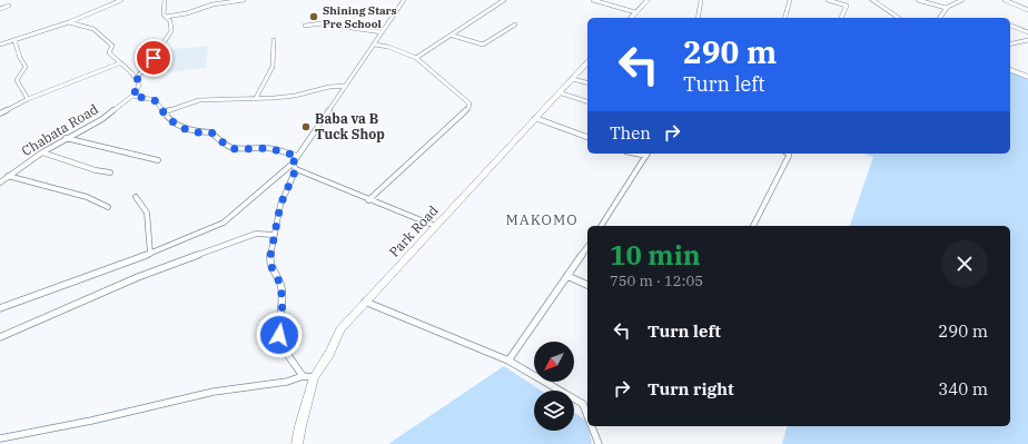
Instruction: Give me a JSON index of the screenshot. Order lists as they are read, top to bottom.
{
  "streets": {
    "street": ["Chabata Road", "Park Road"]
  },
  "districts": ["MAKOMO"],
  "places": ["Shining Stars Pre School", "Baba va B Tuck Shop"],
  "north": "bottom left",
  "page": {
    "turn": ["290 m", "Turn left"],
    "then": "Then",
    "heading": ["10 min", "750 m · 12:05"],
    "list": [
      {
        "name": "Turn left",
        "value": "290 m"
      },
      {
        "name": "Turn right",
        "value": "340 m"
      }
    ]
  }
}
